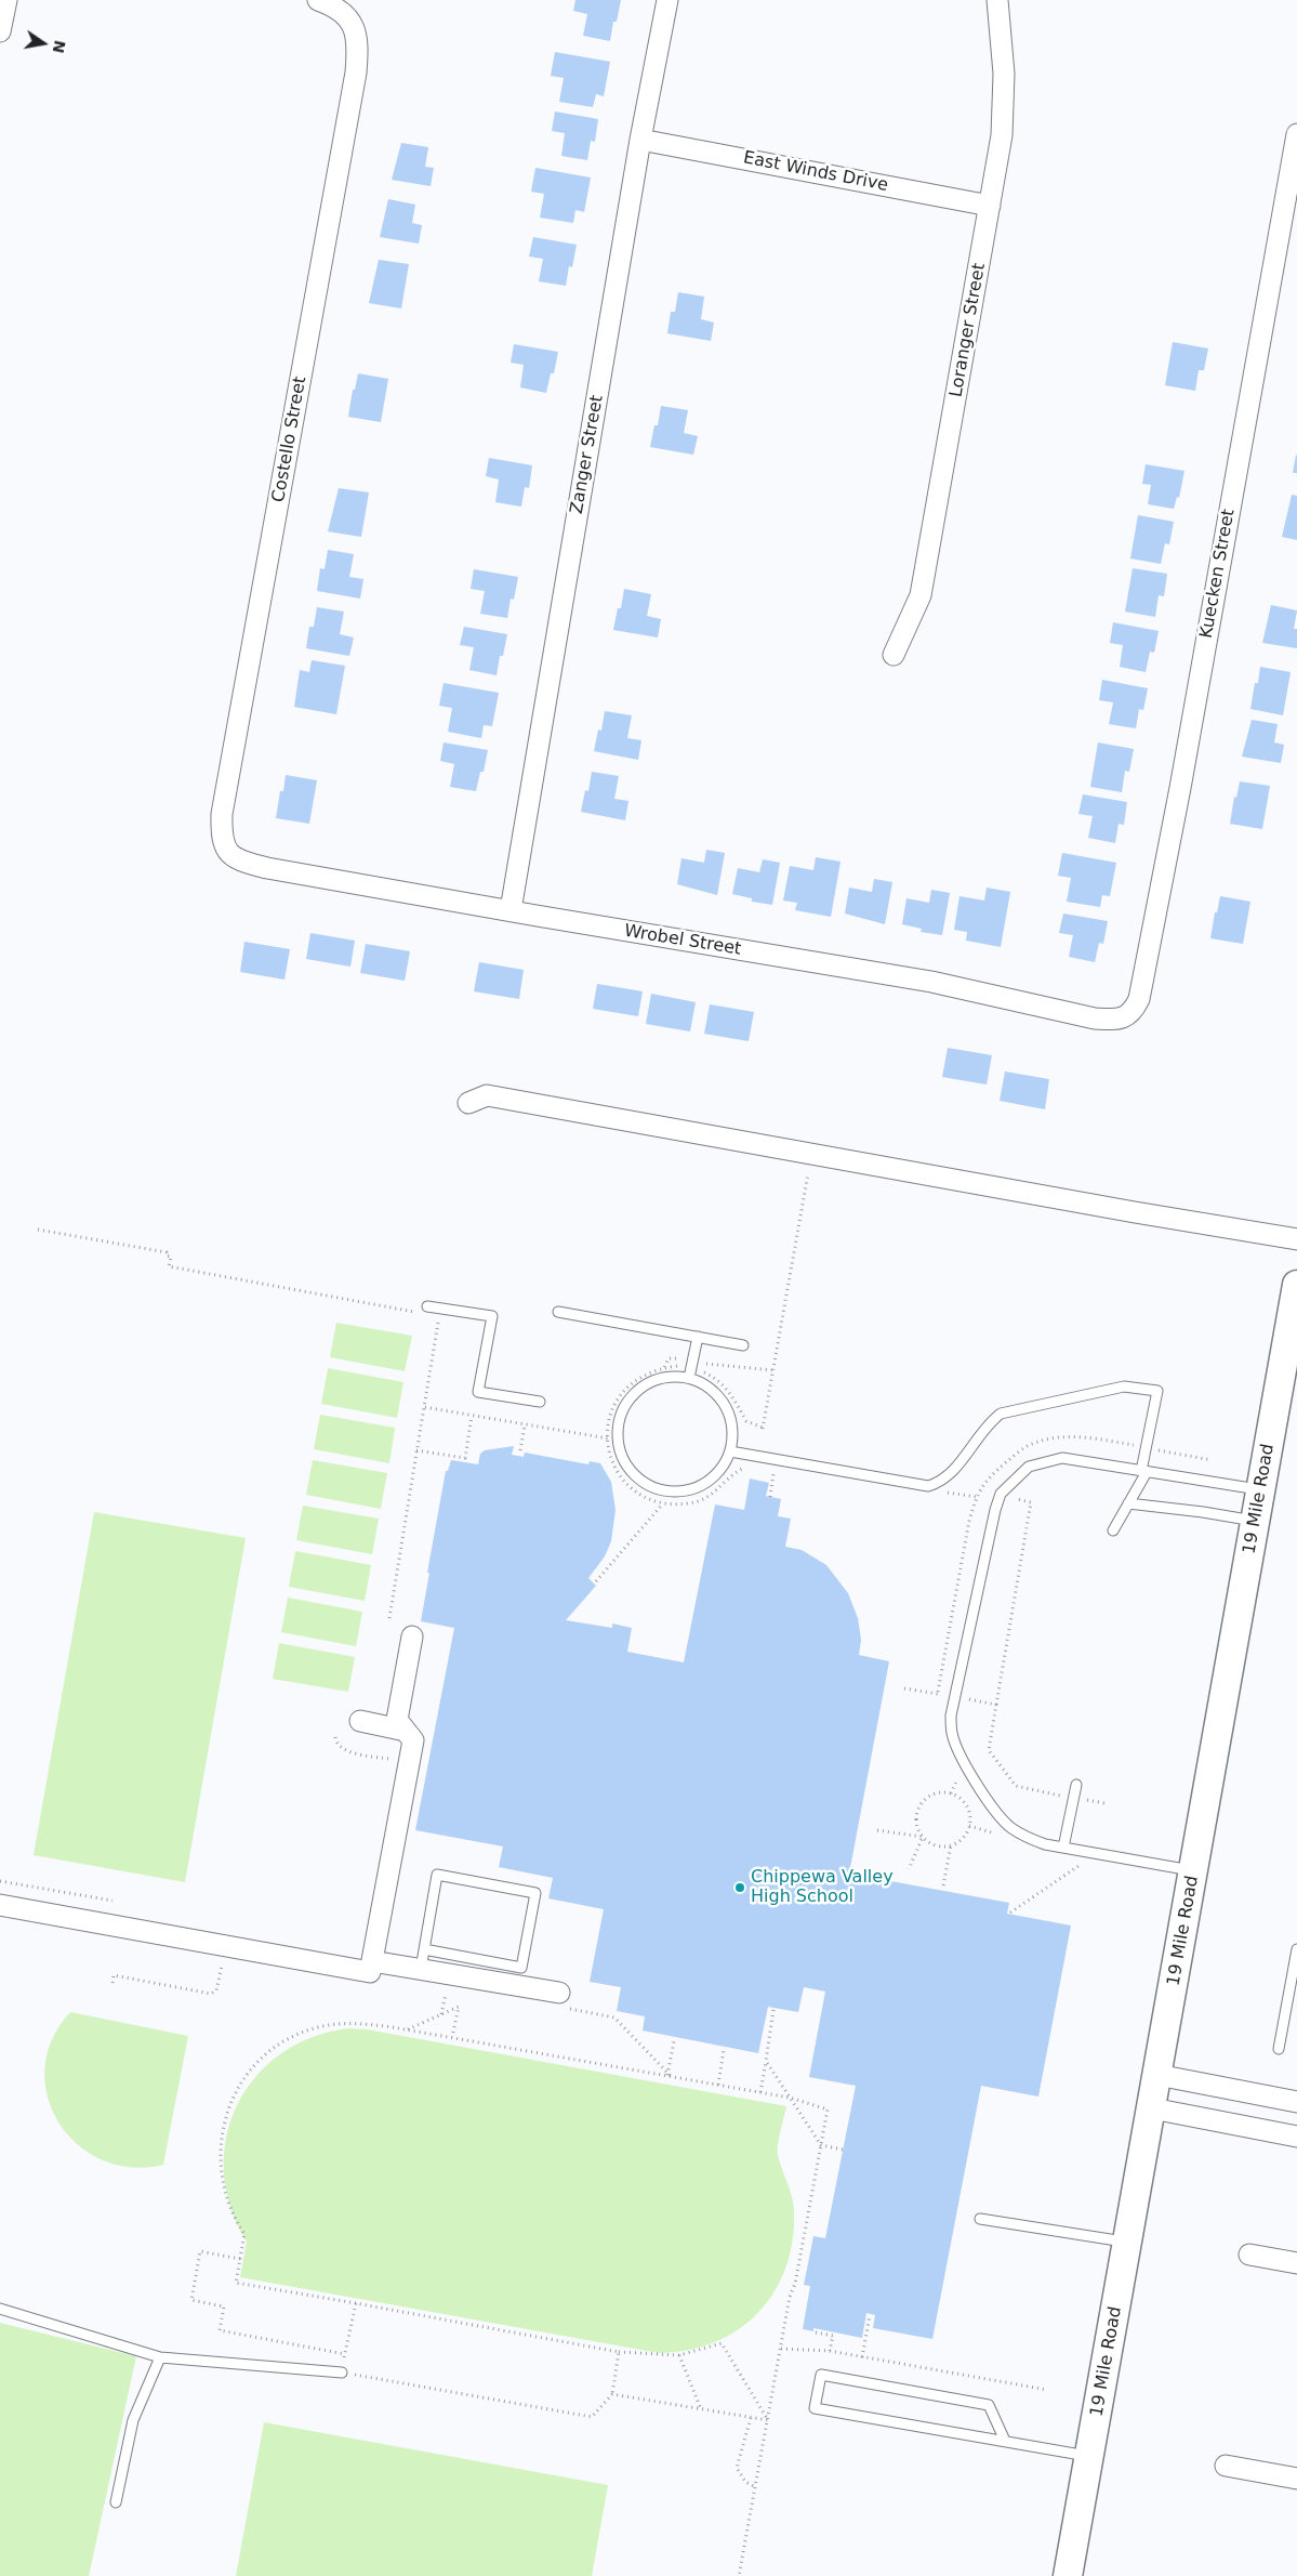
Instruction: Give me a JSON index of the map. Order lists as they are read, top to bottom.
{
  "streets": {
    "street": [
      "East Winds Drive",
      "Loranger Street",
      "Costello Street",
      "Zanger Street",
      "Kuecken Street",
      "Wrobel Street",
      "19 Mile Road"
    ]
  },
  "crossings": [
    ["East Winds Drive", "Loranger Street"],
    ["East Winds Drive", "Zanger Street"],
    ["Costello Street", "Wrobel Street"],
    ["Zanger Street", "Wrobel Street"],
    ["Kuecken Street", "Wrobel Street"]
  ],
  "places": ["Chippewa Valley High School"],
  "north": "right"
}
